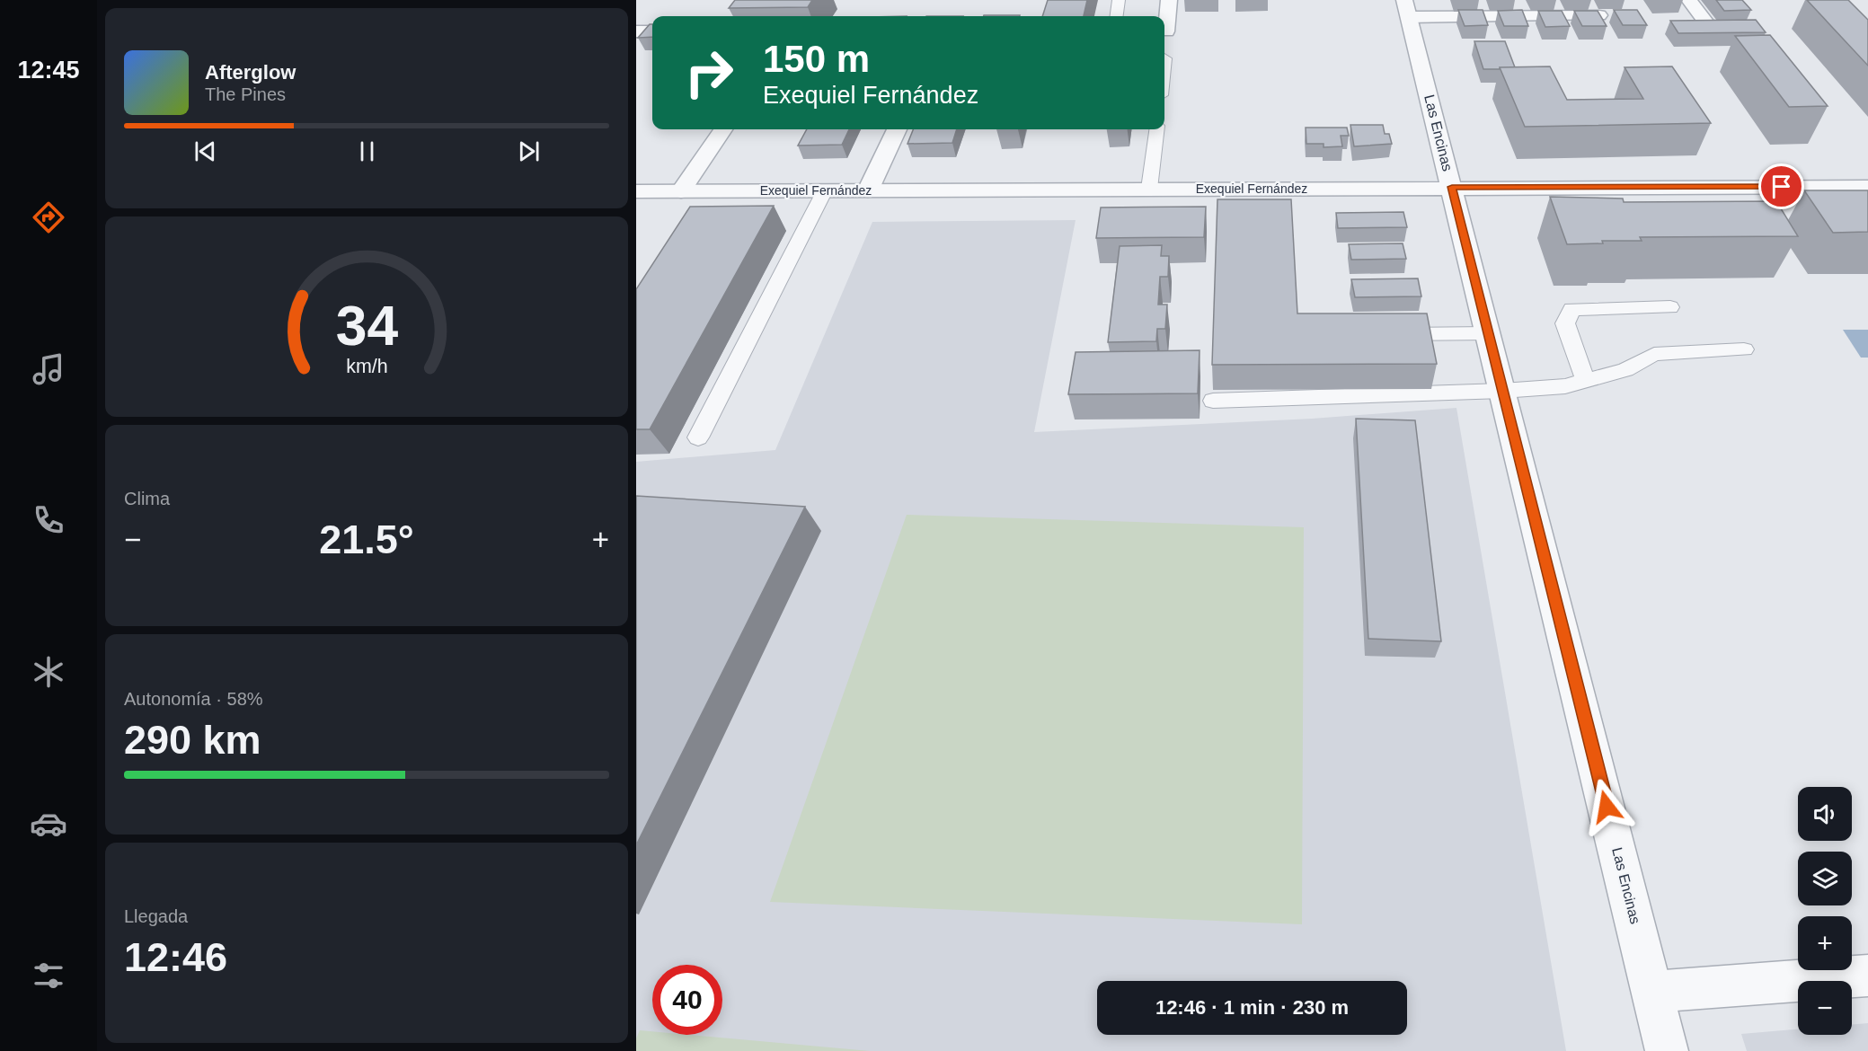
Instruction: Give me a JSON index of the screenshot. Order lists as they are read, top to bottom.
{
  "streets": {
    "street": ["Las Encinas", "Exequiel Fernández"]
  },
  "crossings": [
    ["Las Encinas", "Exequiel Fernández"]
  ],
  "page": {
    "tabs": "12:45",
    "turn": ["150 m", "Exequiel Fernández"],
    "song": ["Afterglow", "The Pines"],
    "tile": [
      "Clima",
      ["Autonomía · 58%", "290 km"],
      ["Llegada", "12:46"]
    ],
    "heat": ["−", "21.5°", "+"],
    "map_buttons": ["+", "−"],
    "limit": "40",
    "trip": "12:46 · 1 min · 230 m",
    "gauge": ["34", "km/h"]
  }
}
